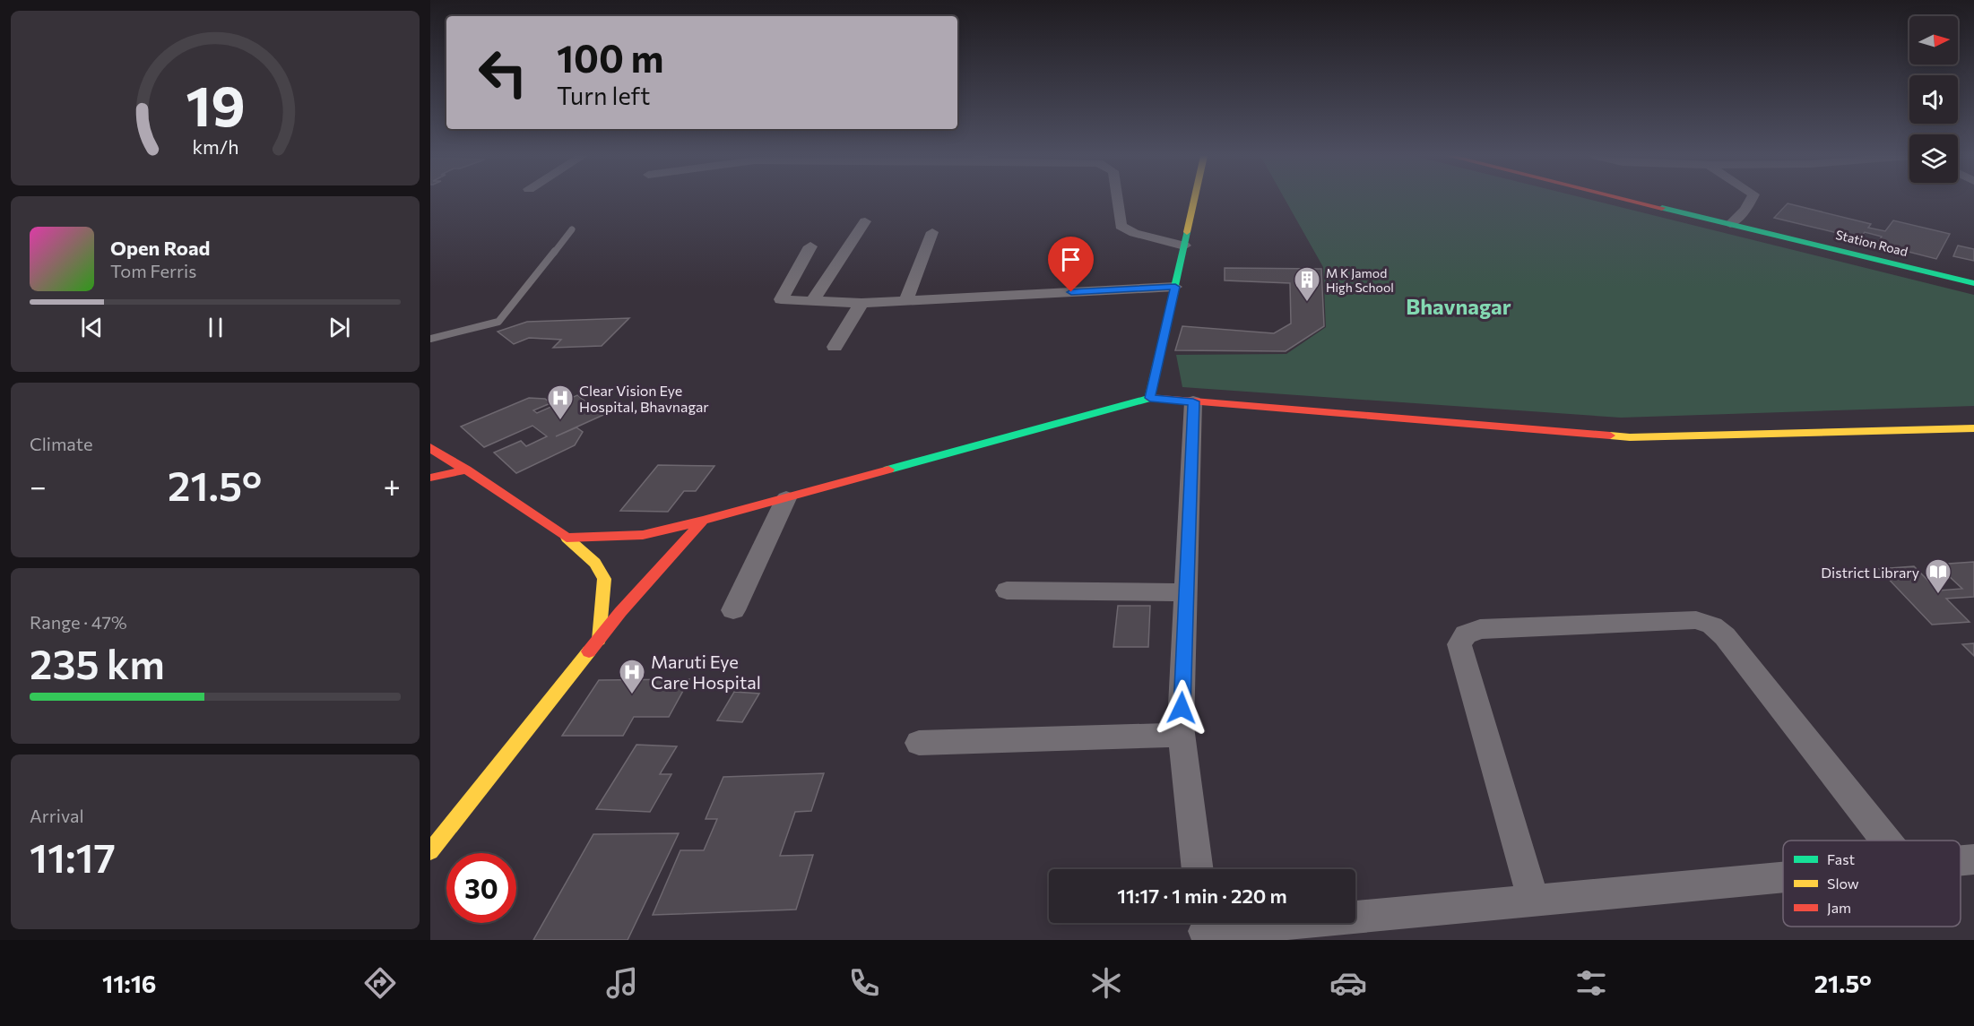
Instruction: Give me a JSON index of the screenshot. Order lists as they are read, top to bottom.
{
  "streets": {
    "main road": ["Station Road"]
  },
  "districts": ["Bhavnagar"],
  "places": {
    "building": ["M K Jamod High School"],
    "hospital": ["Clear Vision Eye Hospital, Bhavnagar", "Maruti Eye Care Hospital"],
    "library": ["District Library"]
  },
  "legend": ["Fast", "Slow", "Jam"],
  "north": "right",
  "page": {
    "turn": ["100 m", "Turn left"],
    "song": ["Open Road", "Tom Ferris"],
    "tile": [
      "Climate",
      ["Range · 47%", "235 km"],
      ["Arrival", "11:17"]
    ],
    "heat": ["−", "21.5°", "+"],
    "limit": "30",
    "trip": "11:17 · 1 min · 220 m",
    "tabs": ["11:16", "21.5°"],
    "gauge": ["19", "km/h"]
  }
}
